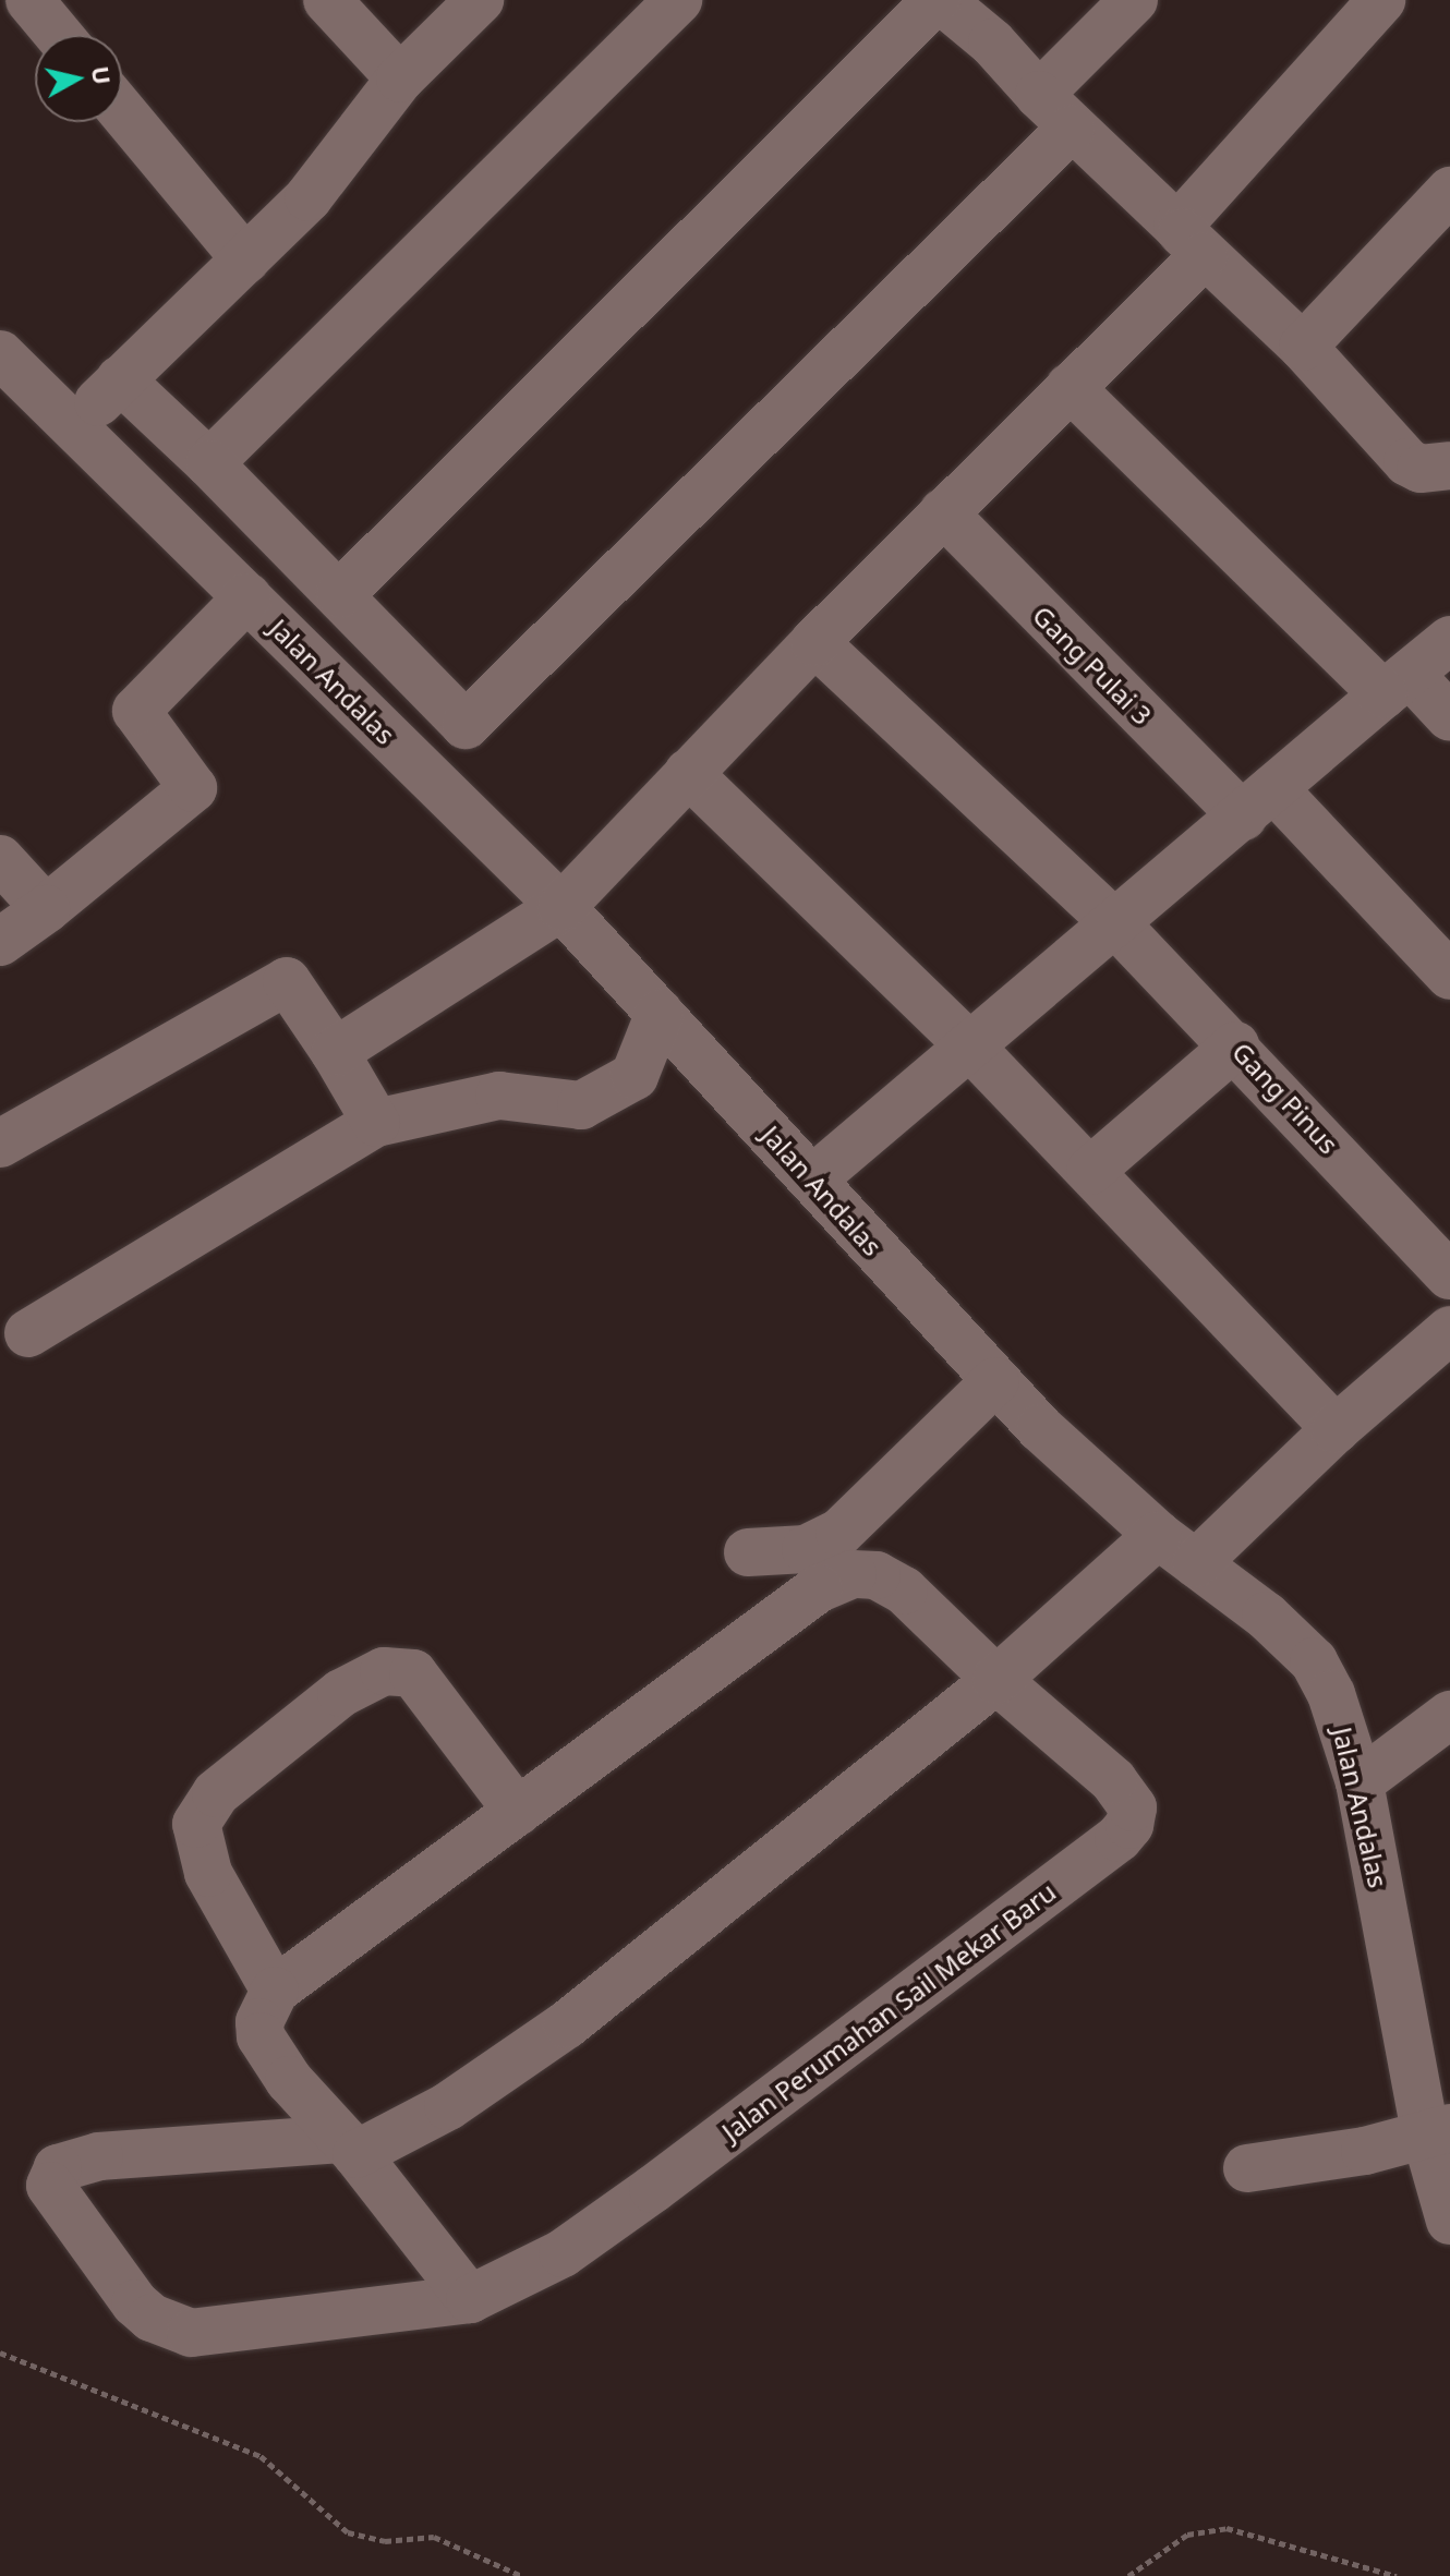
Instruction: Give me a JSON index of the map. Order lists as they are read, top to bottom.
{
  "streets": {
    "street": [
      "Gang Pulai 3",
      "Jalan Andalas",
      "Gang Pinus",
      "Jalan Perumahan Sail Mekar Baru"
    ]
  },
  "crossings": [
    ["Jalan Andalas", "Jalan Perumahan Sail Mekar Baru"]
  ],
  "north": "right"
}
